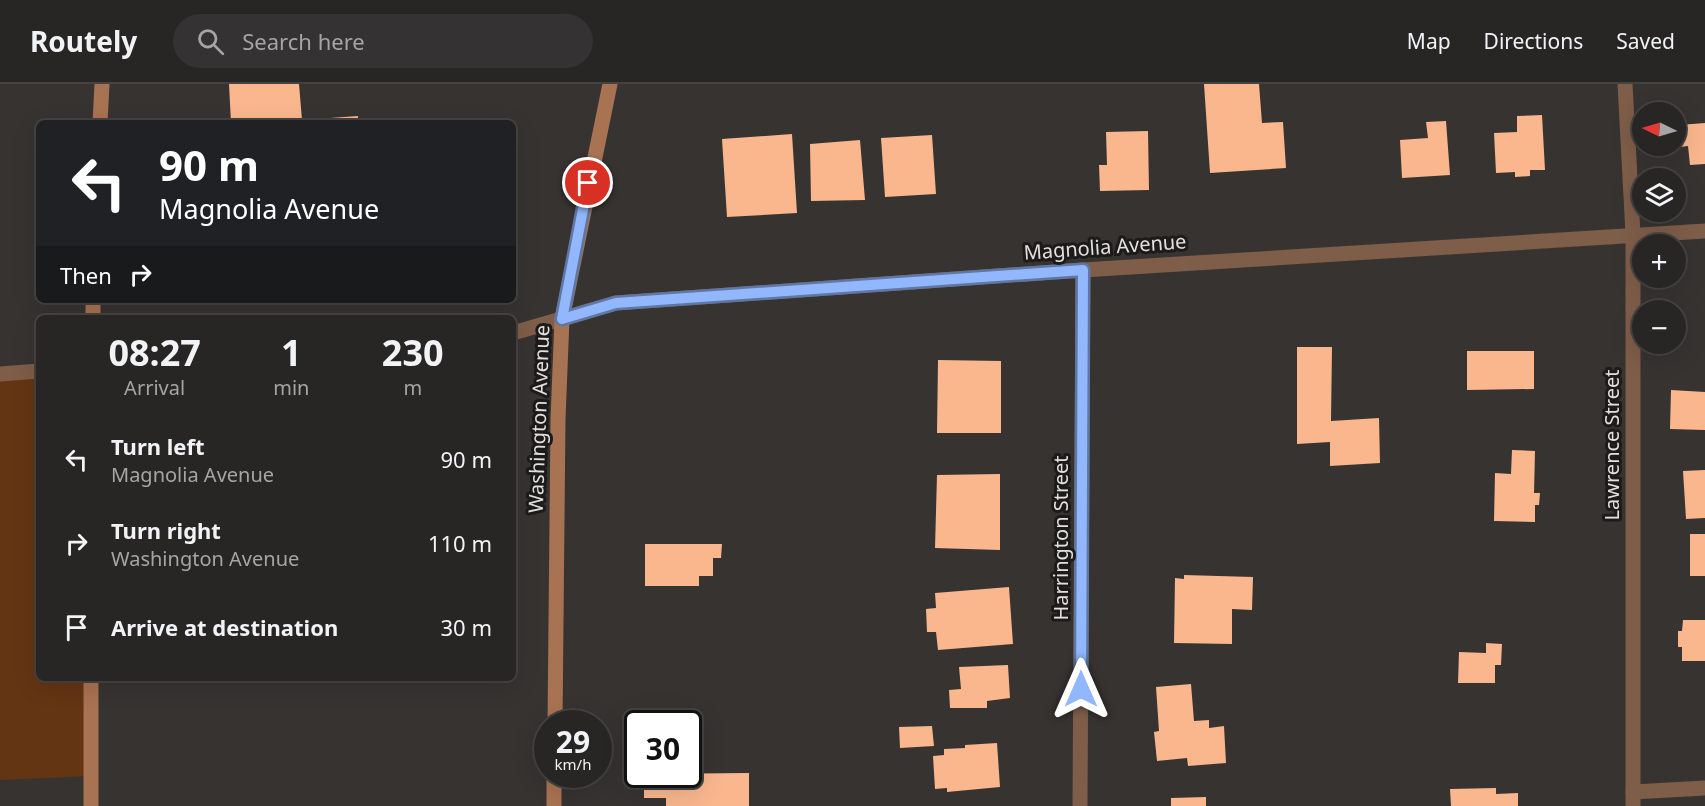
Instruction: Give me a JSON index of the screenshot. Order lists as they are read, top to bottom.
{
  "streets": {
    "street": [
      "Magnolia Avenue",
      "Washington Avenue",
      "Lawrence Street",
      "Harrington Street"
    ]
  },
  "crossings": [
    ["Magnolia Avenue", "Washington Avenue"],
    ["Magnolia Avenue", "Lawrence Street"],
    ["Magnolia Avenue", "Harrington Street"]
  ],
  "north": "left",
  "page": {
    "header": "Routely",
    "search": "Search here",
    "nav": ["Map", "Directions", "Saved"],
    "map_buttons": ["+", "−"],
    "turn": ["90 m", "Magnolia Avenue"],
    "then": "Then",
    "eta": [
      "08:27",
      "Arrival",
      "1",
      "min",
      "230",
      "m"
    ],
    "list": [
      {
        "name": "Turn left",
        "note": "Magnolia Avenue",
        "value": "90 m"
      },
      {
        "name": "Turn right",
        "note": "Washington Avenue",
        "value": "110 m"
      },
      {
        "name": "Arrive at destination",
        "value": "30 m"
      }
    ],
    "speed": "29 km/h",
    "limit": "30"
  }
}
